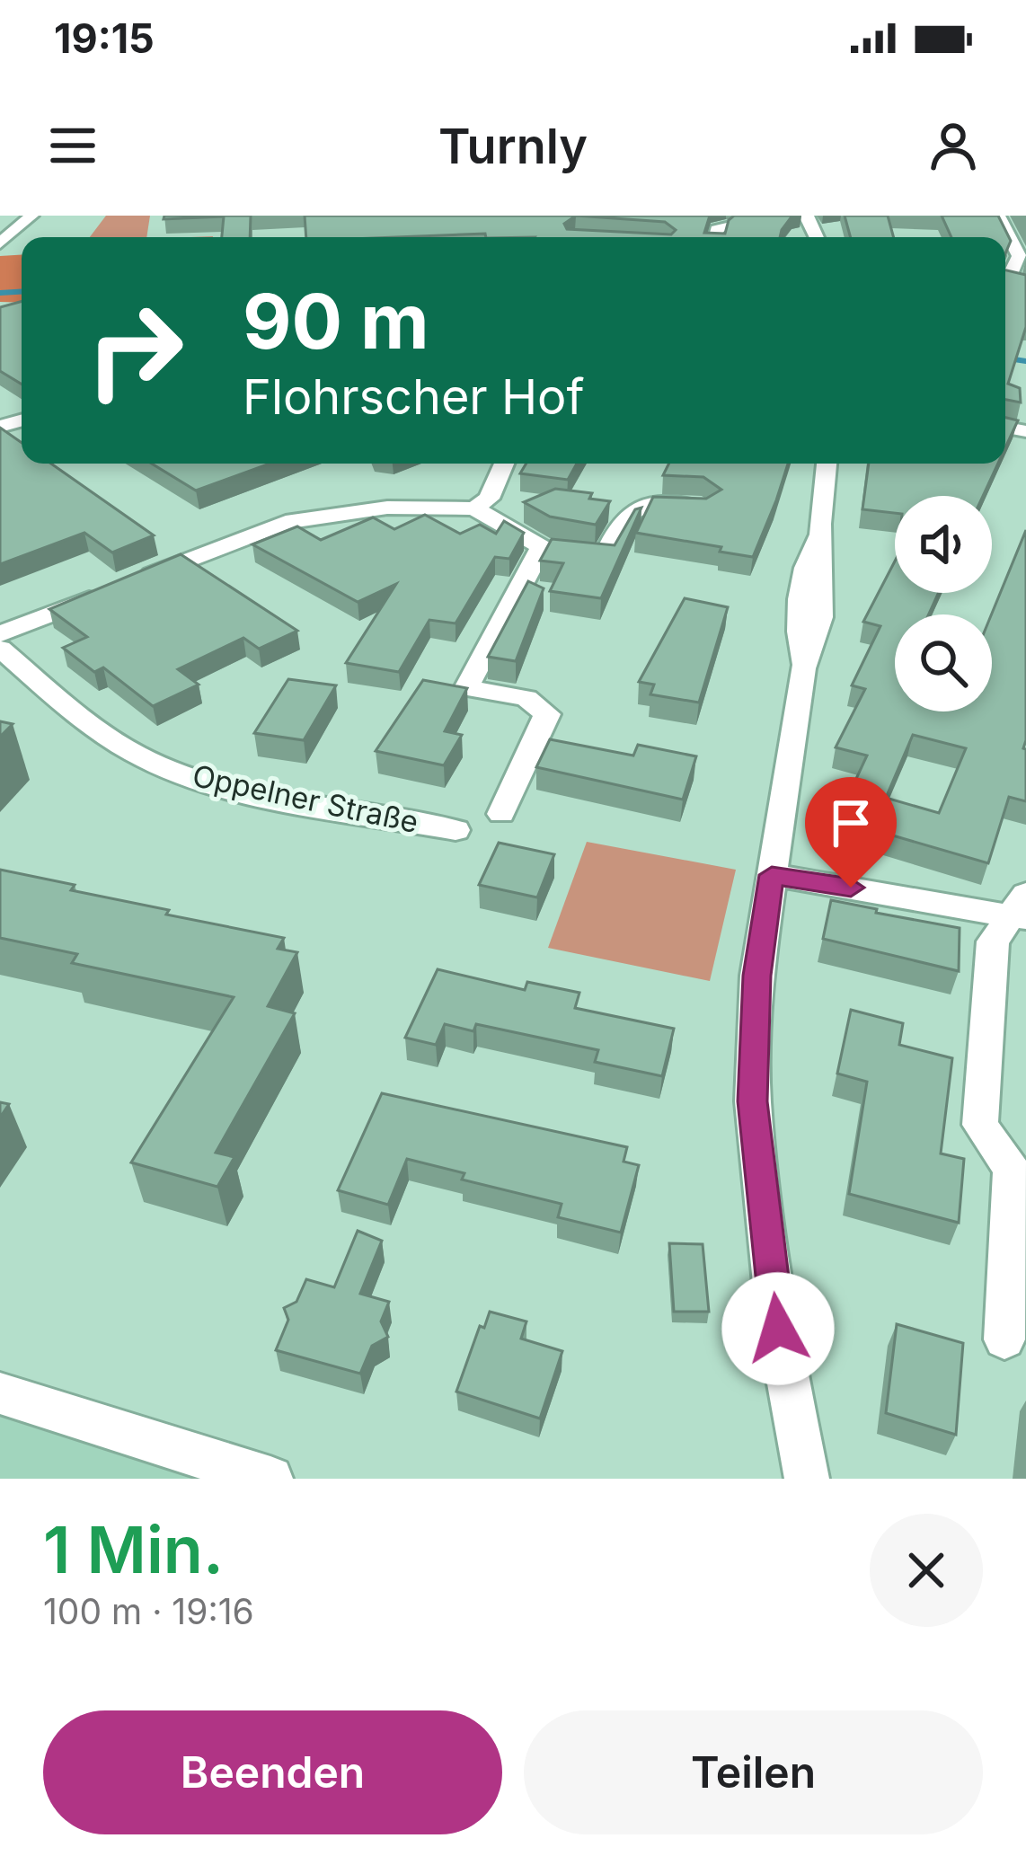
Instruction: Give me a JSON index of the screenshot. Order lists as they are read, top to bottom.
{
  "streets": {
    "street": ["Oppelner Straße"]
  },
  "page": {
    "status": "19:15",
    "header": "Turnly",
    "turn": ["90 m", "Flohrscher Hof"],
    "heading": ["1 Min.", "100 m · 19:16"],
    "buttons": ["Beenden", "Teilen"]
  }
}
